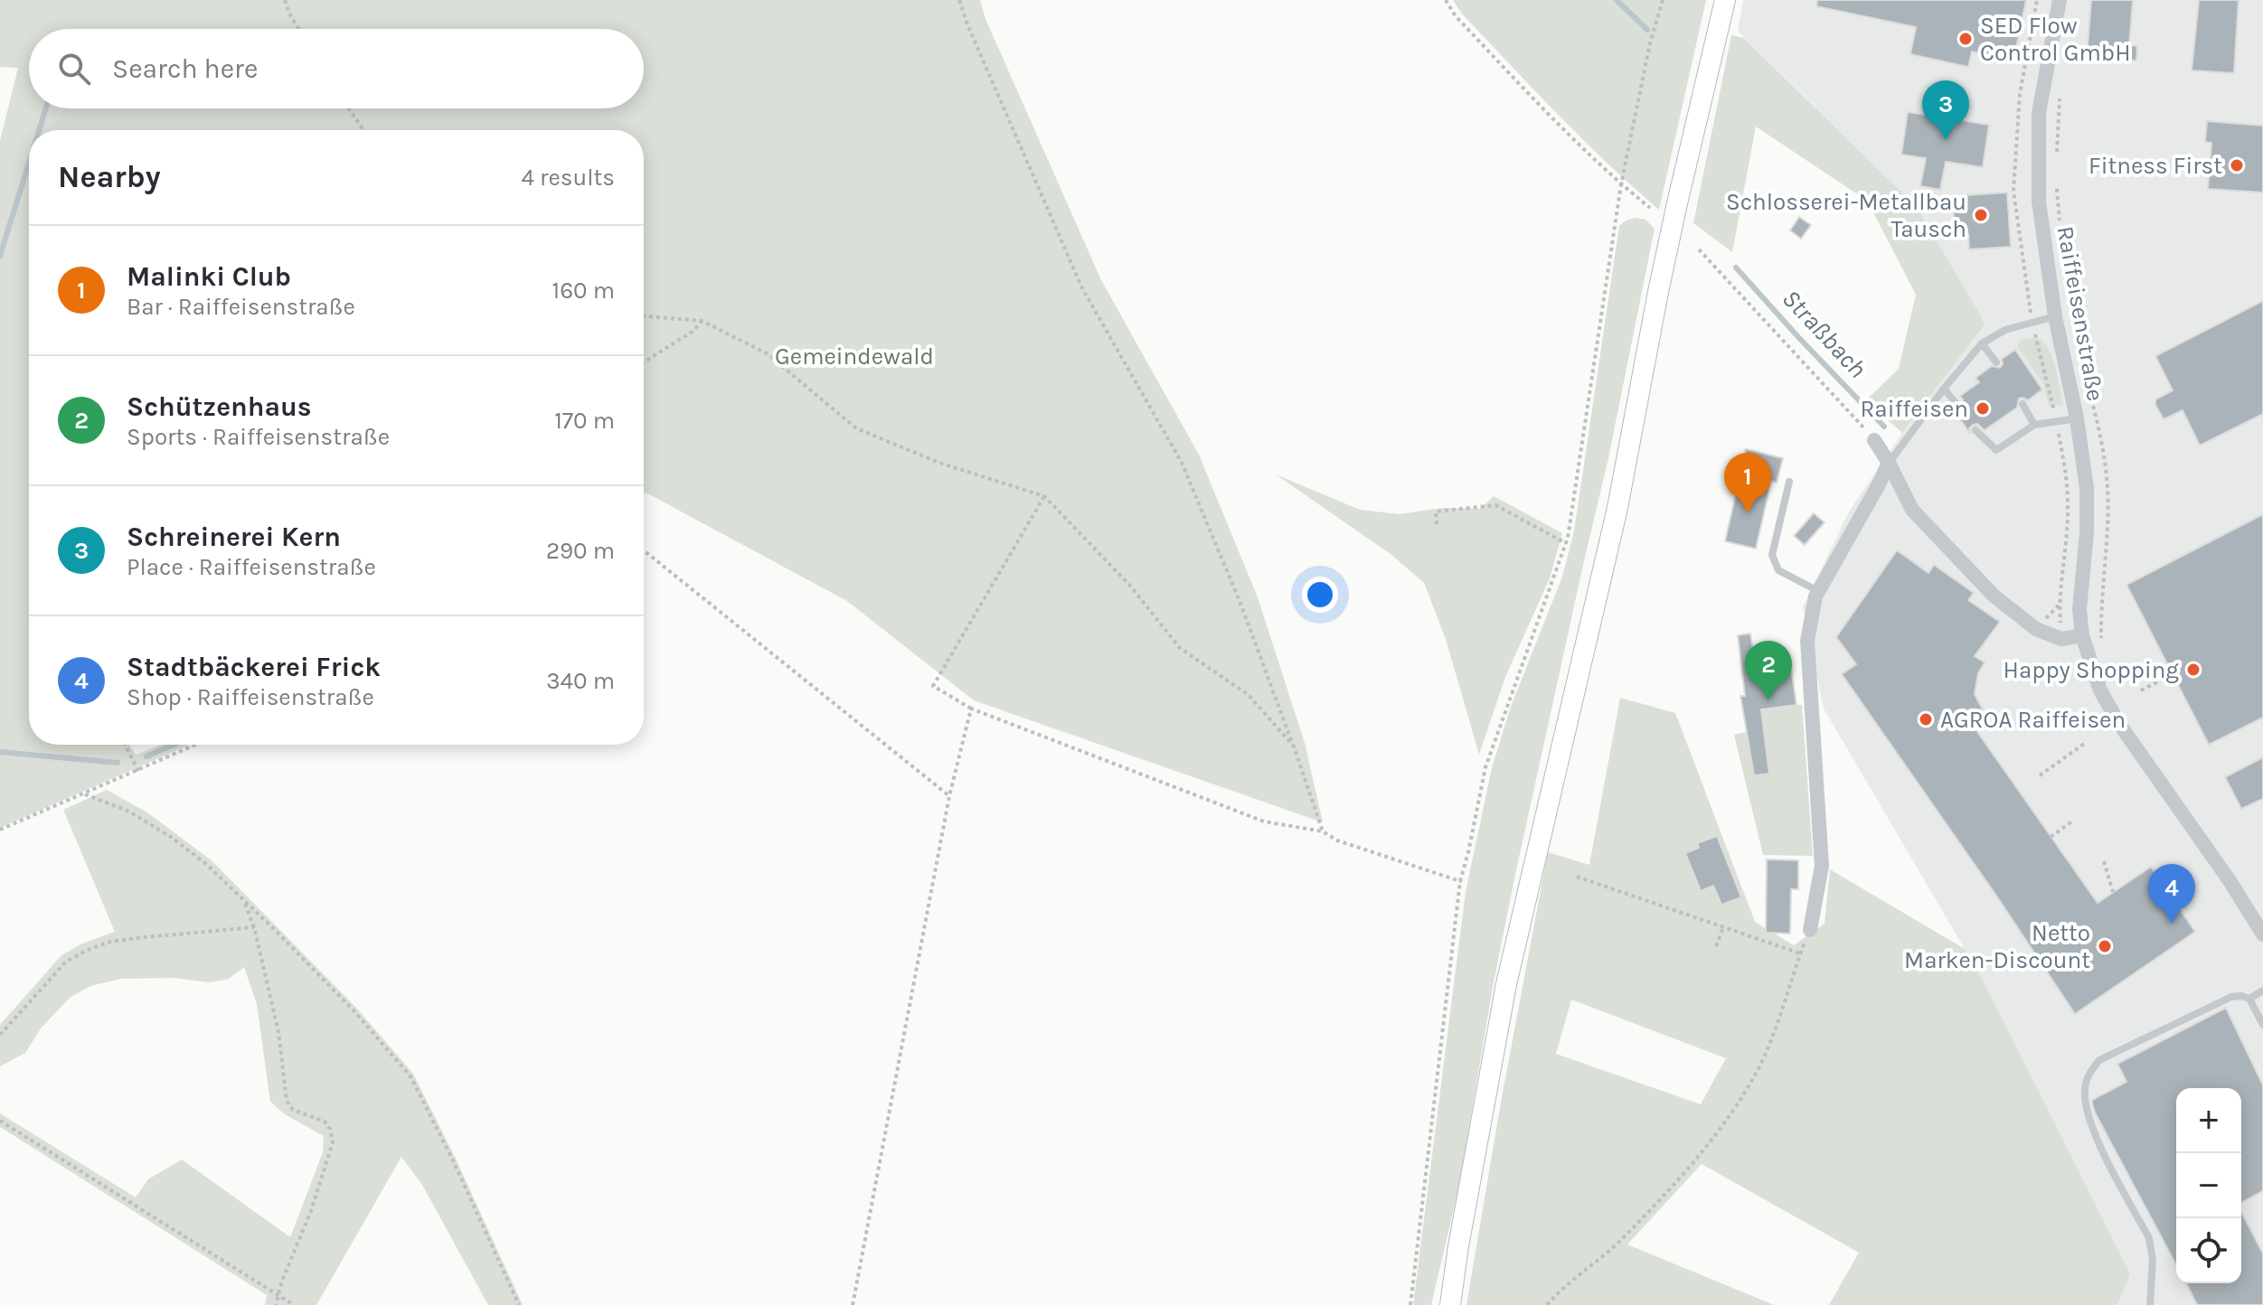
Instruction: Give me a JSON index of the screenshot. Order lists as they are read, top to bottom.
{
  "streets": {
    "street": ["Raiffeisenstraße"]
  },
  "water": ["Straßbach"],
  "parks": ["Gemeindewald"],
  "places": [
    "SED Flow Control GmbH",
    "Fitness First",
    "Schlosserei-Metallbau Tausch",
    "Raiffeisen",
    "Happy Shopping",
    "AGROA Raiffeisen",
    "Netto Marken-Discount"
  ],
  "page": {
    "search": "Search here",
    "pins": [
      "3",
      "1",
      "2",
      "4"
    ],
    "heading": ["Nearby", "4 results"],
    "list": [
      {
        "mark": "1",
        "name": "Malinki Club",
        "note": "Bar · Raiffeisenstraße",
        "value": "160 m"
      },
      {
        "mark": "2",
        "name": "Schützenhaus",
        "note": "Sports · Raiffeisenstraße",
        "value": "170 m"
      },
      {
        "mark": "3",
        "name": "Schreinerei Kern",
        "note": "Place · Raiffeisenstraße",
        "value": "290 m"
      },
      {
        "mark": "4",
        "name": "Stadtbäckerei Frick",
        "note": "Shop · Raiffeisenstraße",
        "value": "340 m"
      }
    ],
    "map_buttons": ["+", "−"]
  }
}
